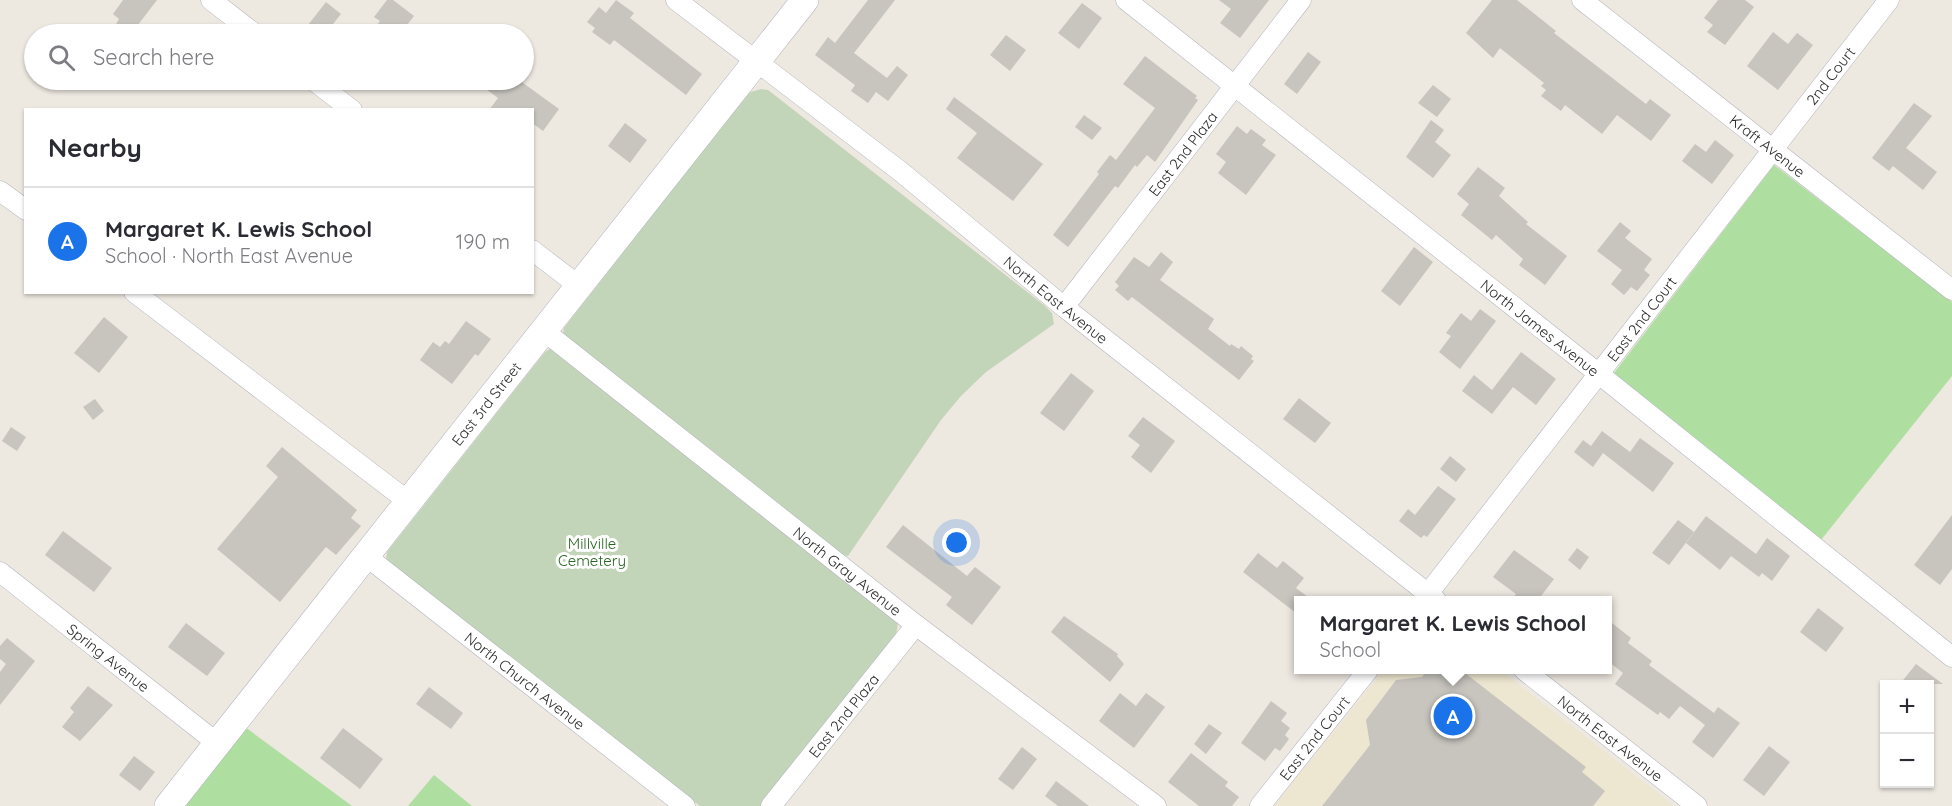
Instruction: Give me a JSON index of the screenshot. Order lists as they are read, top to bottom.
{
  "streets": {
    "street": [
      "2nd Court",
      "Kraft Avenue",
      "East 2nd Plaza",
      "North East Avenue",
      "East 2nd Court",
      "North James Avenue",
      "East 3rd Street",
      "North Gray Avenue",
      "Spring Avenue",
      "North Church Avenue"
    ]
  },
  "crossings": [
    ["2nd Court", "Kraft Avenue"],
    ["2nd Court", "East 2nd Court"],
    ["Kraft Avenue", "East 2nd Court"],
    ["East 2nd Plaza", "North East Avenue"],
    ["East 2nd Plaza", "North James Avenue"],
    ["East 2nd Plaza", "North Gray Avenue"],
    ["North East Avenue", "East 3rd Street"],
    ["East 2nd Court", "North James Avenue"],
    ["East 3rd Street", "North Gray Avenue"],
    ["East 3rd Street", "Spring Avenue"],
    ["East 3rd Street", "North Church Avenue"]
  ],
  "parks": ["Millville Cemetery"],
  "page": {
    "search": "Search here",
    "heading": "Nearby",
    "list": [
      {
        "mark": "A",
        "name": "Margaret K. Lewis School",
        "note": "School · North East Avenue",
        "value": "190 m"
      }
    ],
    "popup": ["Margaret K. Lewis School", "School"],
    "map_buttons": ["+", "−"],
    "pins": "A"
  }
}
